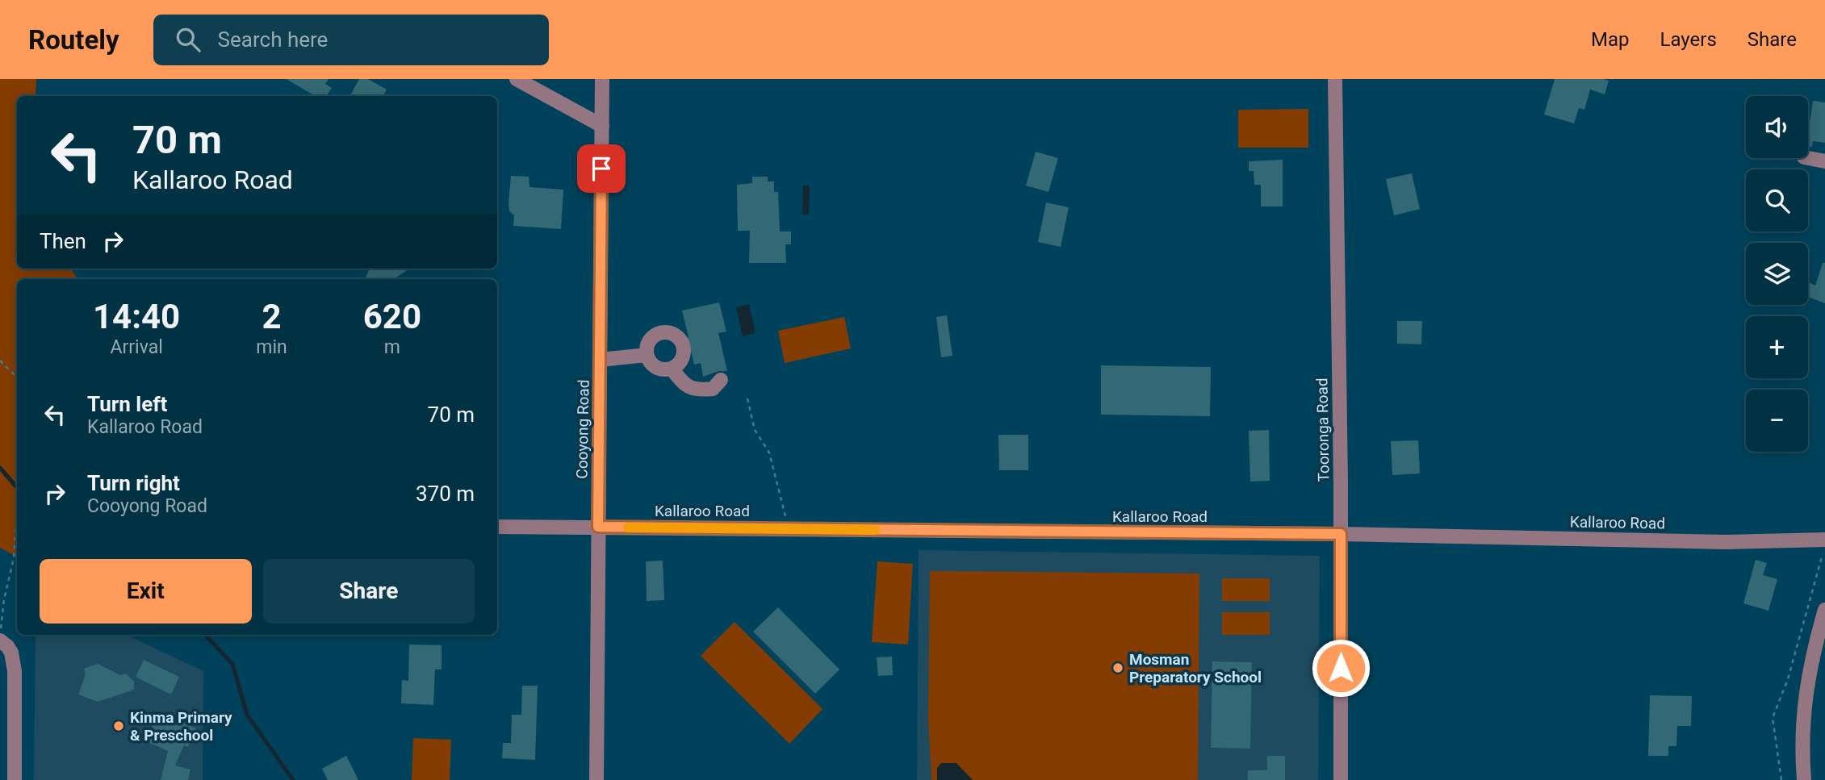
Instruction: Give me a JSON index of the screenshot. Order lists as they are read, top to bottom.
{
  "streets": {
    "street": ["Cooyong Road", "Tooronga Road", "Kallaroo Road"]
  },
  "crossings": [
    ["Cooyong Road", "Kallaroo Road"],
    ["Tooronga Road", "Kallaroo Road"]
  ],
  "places": ["Mosman Preparatory School", "Kinma Primary & Preschool"],
  "page": {
    "header": "Routely",
    "search": "Search here",
    "nav": ["Map", "Layers", "Share"],
    "map_buttons": ["+", "−"],
    "turn": ["70 m", "Kallaroo Road"],
    "then": "Then",
    "eta": [
      "14:40",
      "Arrival",
      "2",
      "min",
      "620",
      "m"
    ],
    "list": [
      {
        "name": "Turn left",
        "note": "Kallaroo Road",
        "value": "70 m"
      },
      {
        "name": "Turn right",
        "note": "Cooyong Road",
        "value": "370 m"
      }
    ],
    "buttons": ["Exit", "Share"]
  }
}
